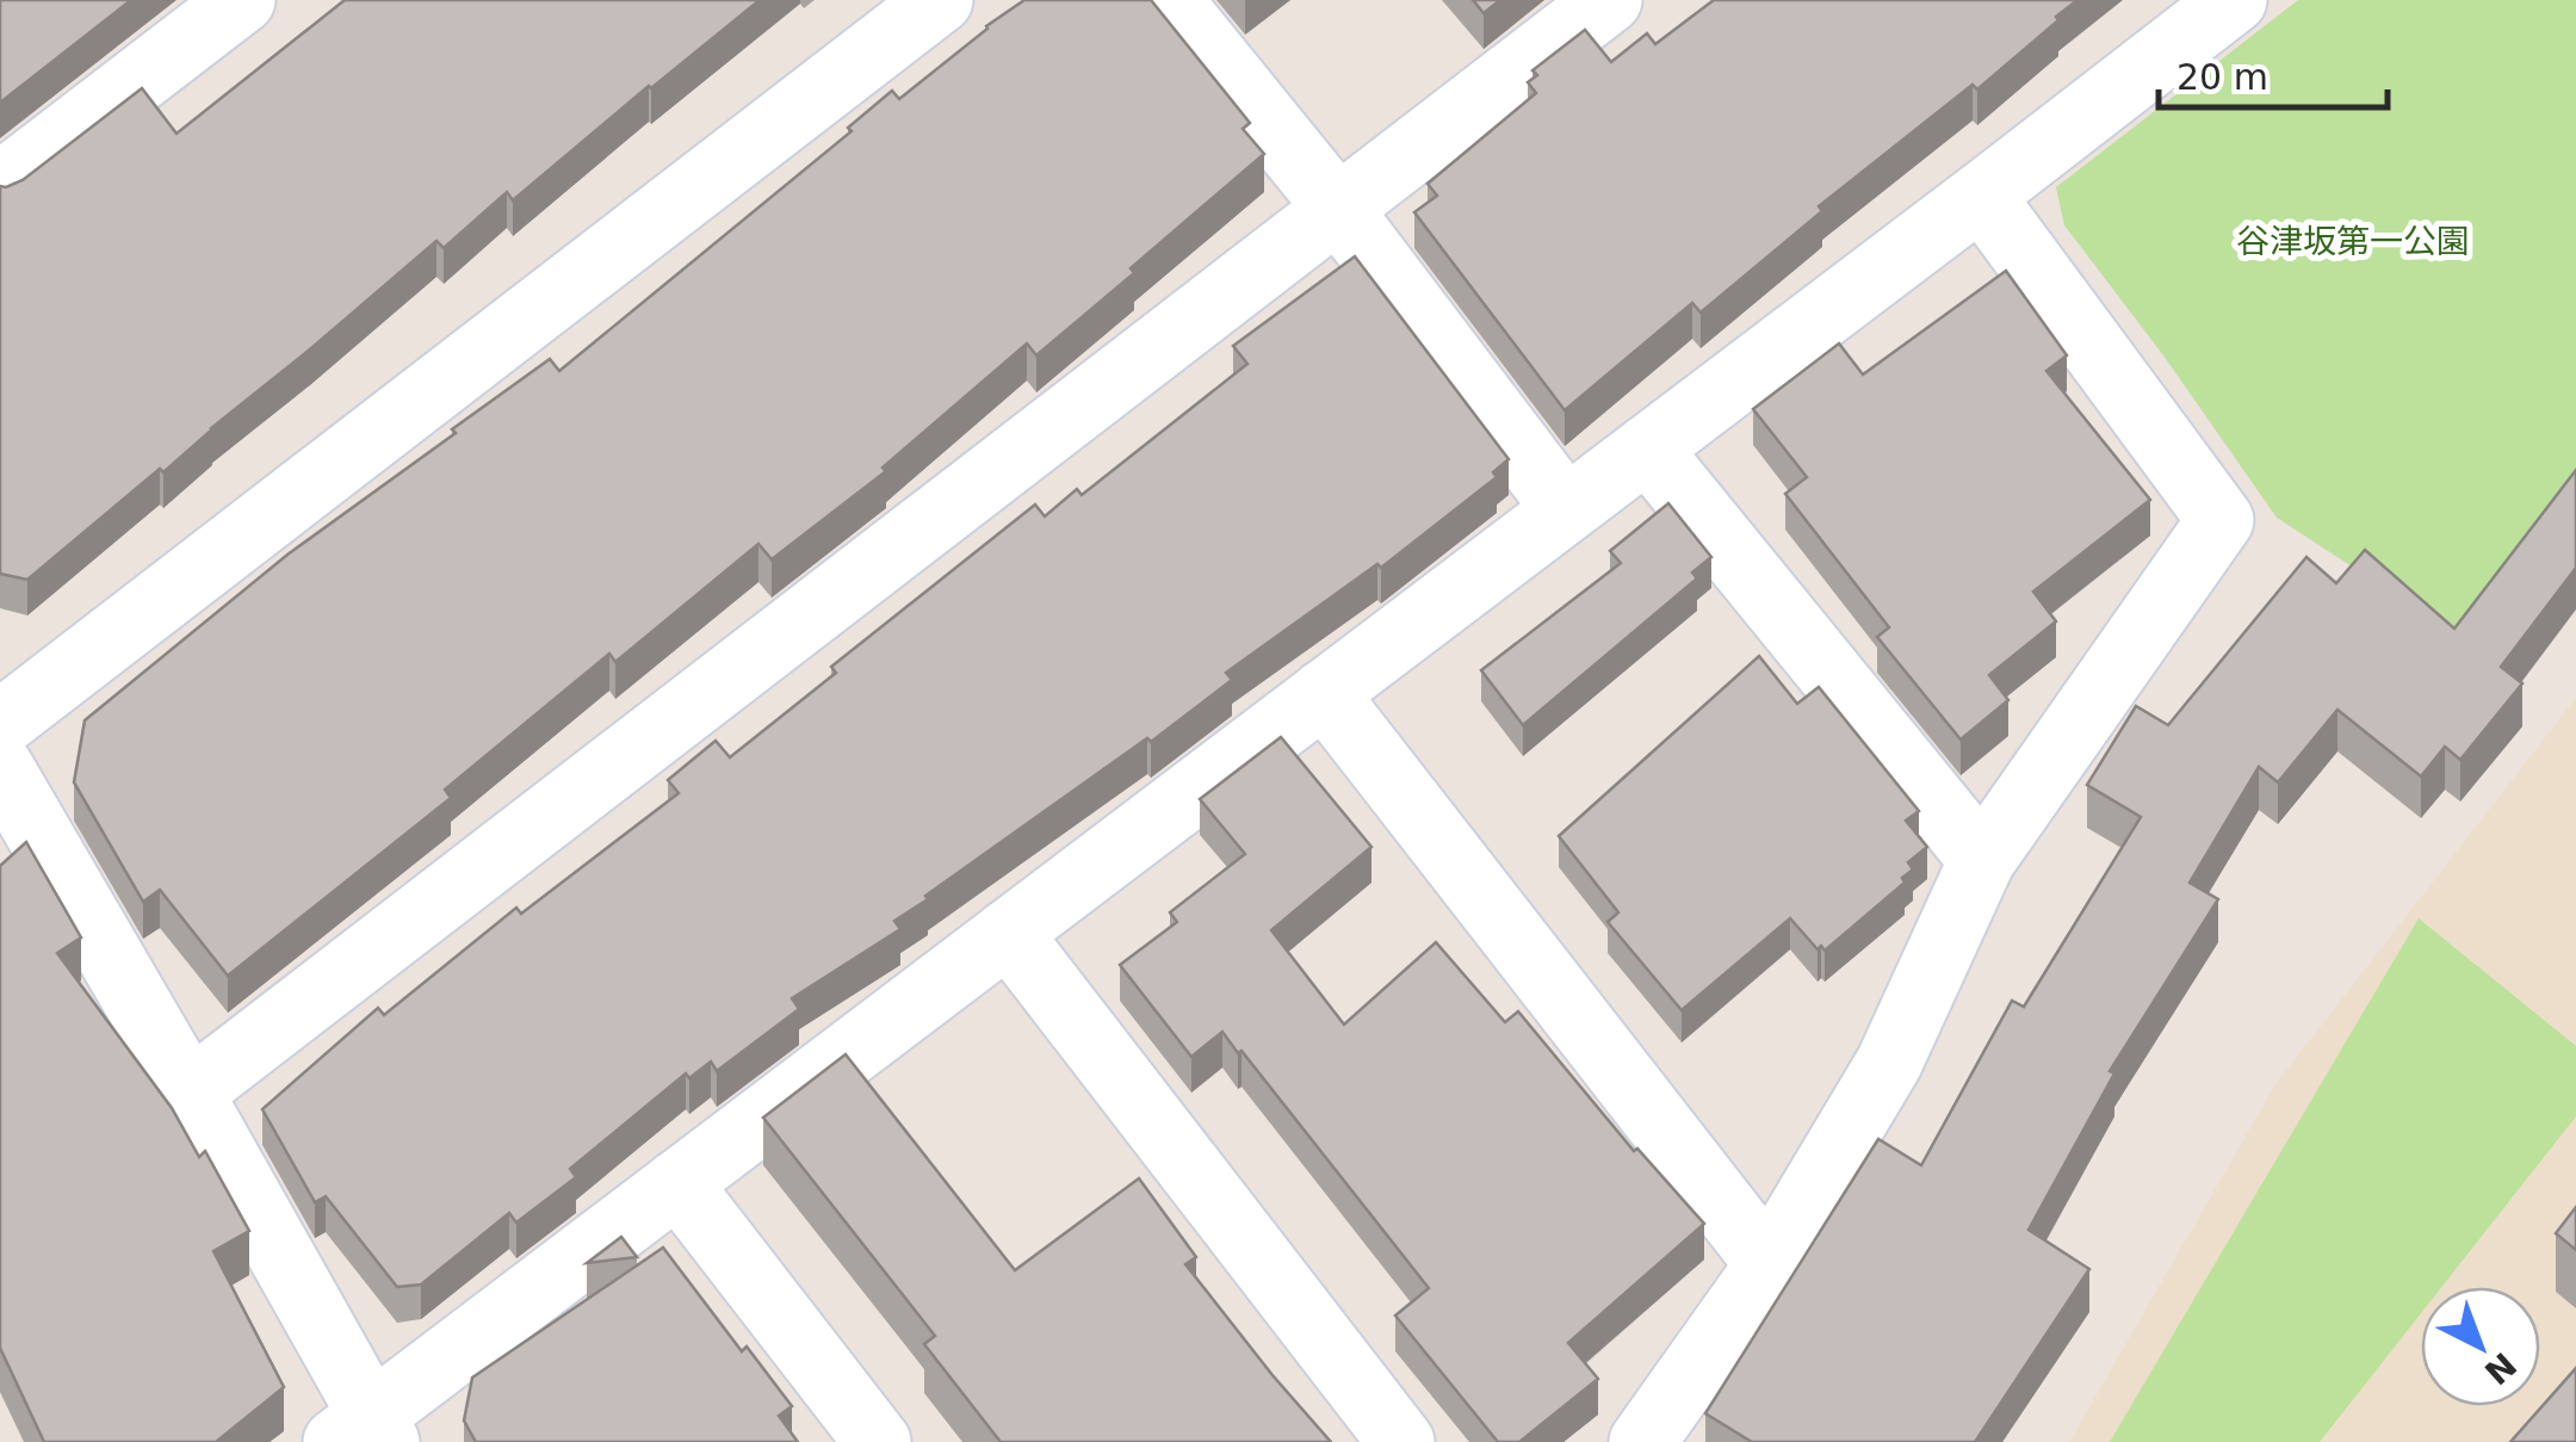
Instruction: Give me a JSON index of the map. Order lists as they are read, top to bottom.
{
  "parks": ["谷津坂第一公園"],
  "scale_bar": "20 m",
  "north": "bottom right"
}
